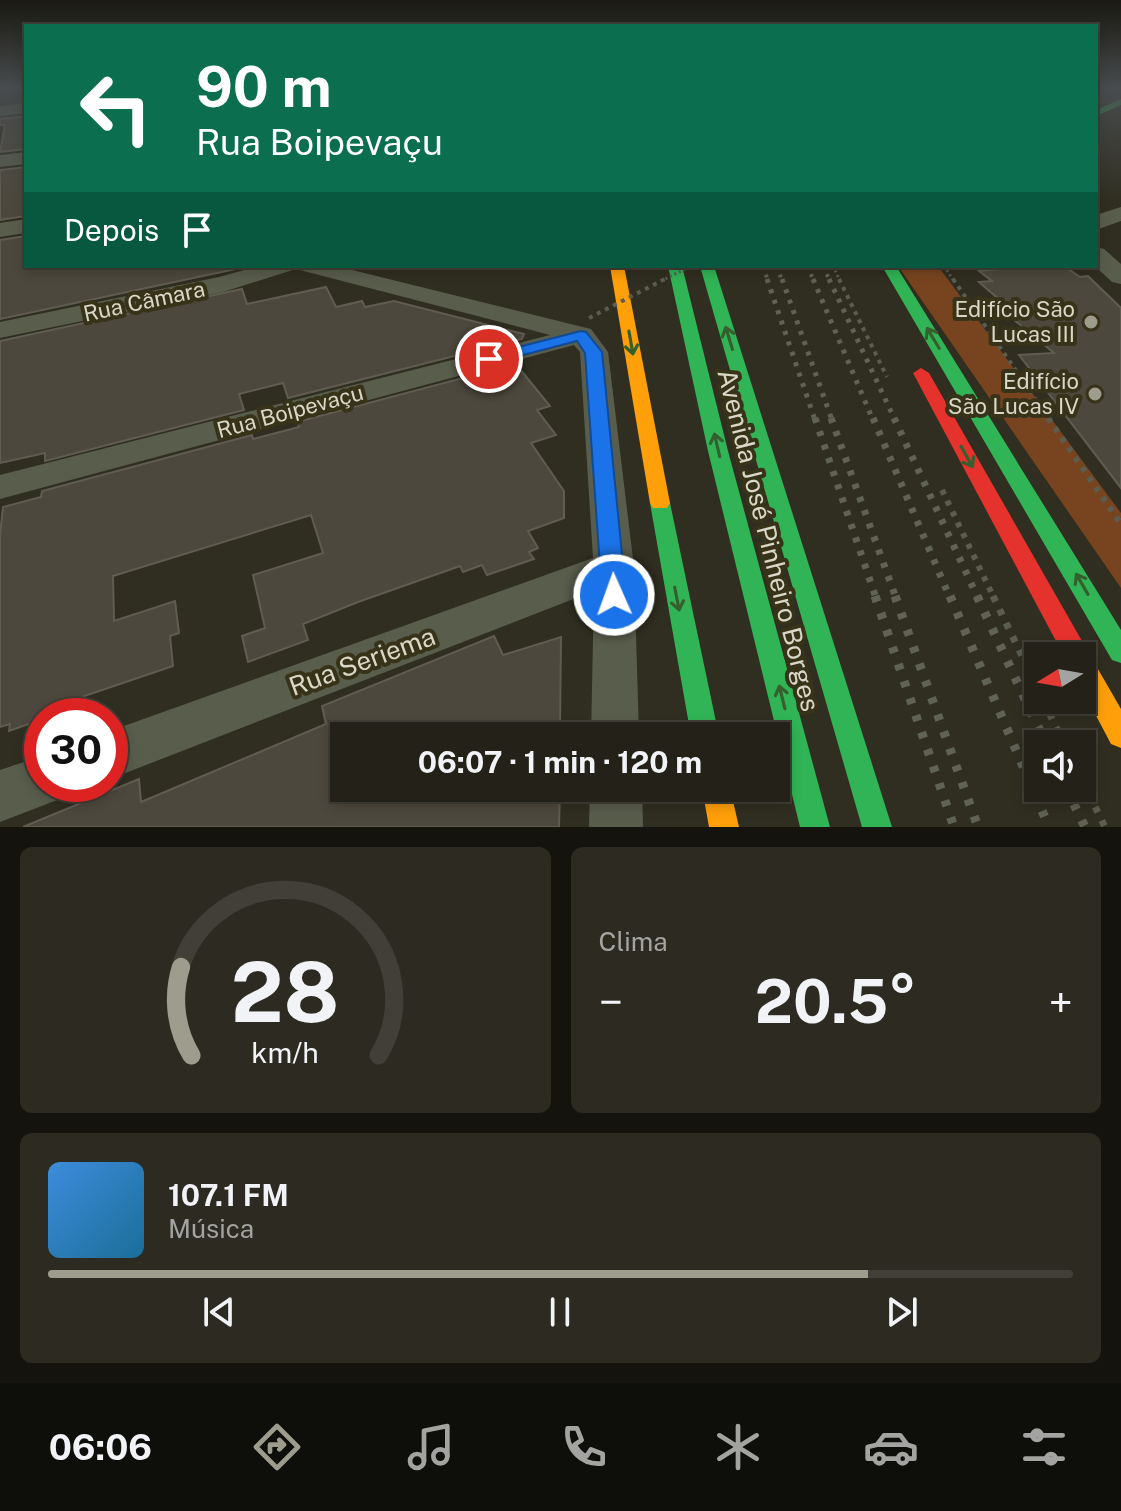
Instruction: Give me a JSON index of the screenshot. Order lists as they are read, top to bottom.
{
  "streets": {
    "main road": ["Avenida José Pinheiro Borges"],
    "street": ["Rua Câmara", "Rua Boipevaçu", "Rua Seriema"]
  },
  "places": ["Edifício São Lucas III", "Edifício São Lucas IV"],
  "north": "left",
  "page": {
    "turn": ["90 m", "Rua Boipevaçu"],
    "then": "Depois",
    "limit": "30",
    "trip": "06:07 · 1 min · 120 m",
    "tile": "Clima",
    "heat": ["−", "20.5°", "+"],
    "song": ["107.1 FM", "Música"],
    "tabs": "06:06",
    "gauge": ["28", "km/h"]
  }
}
